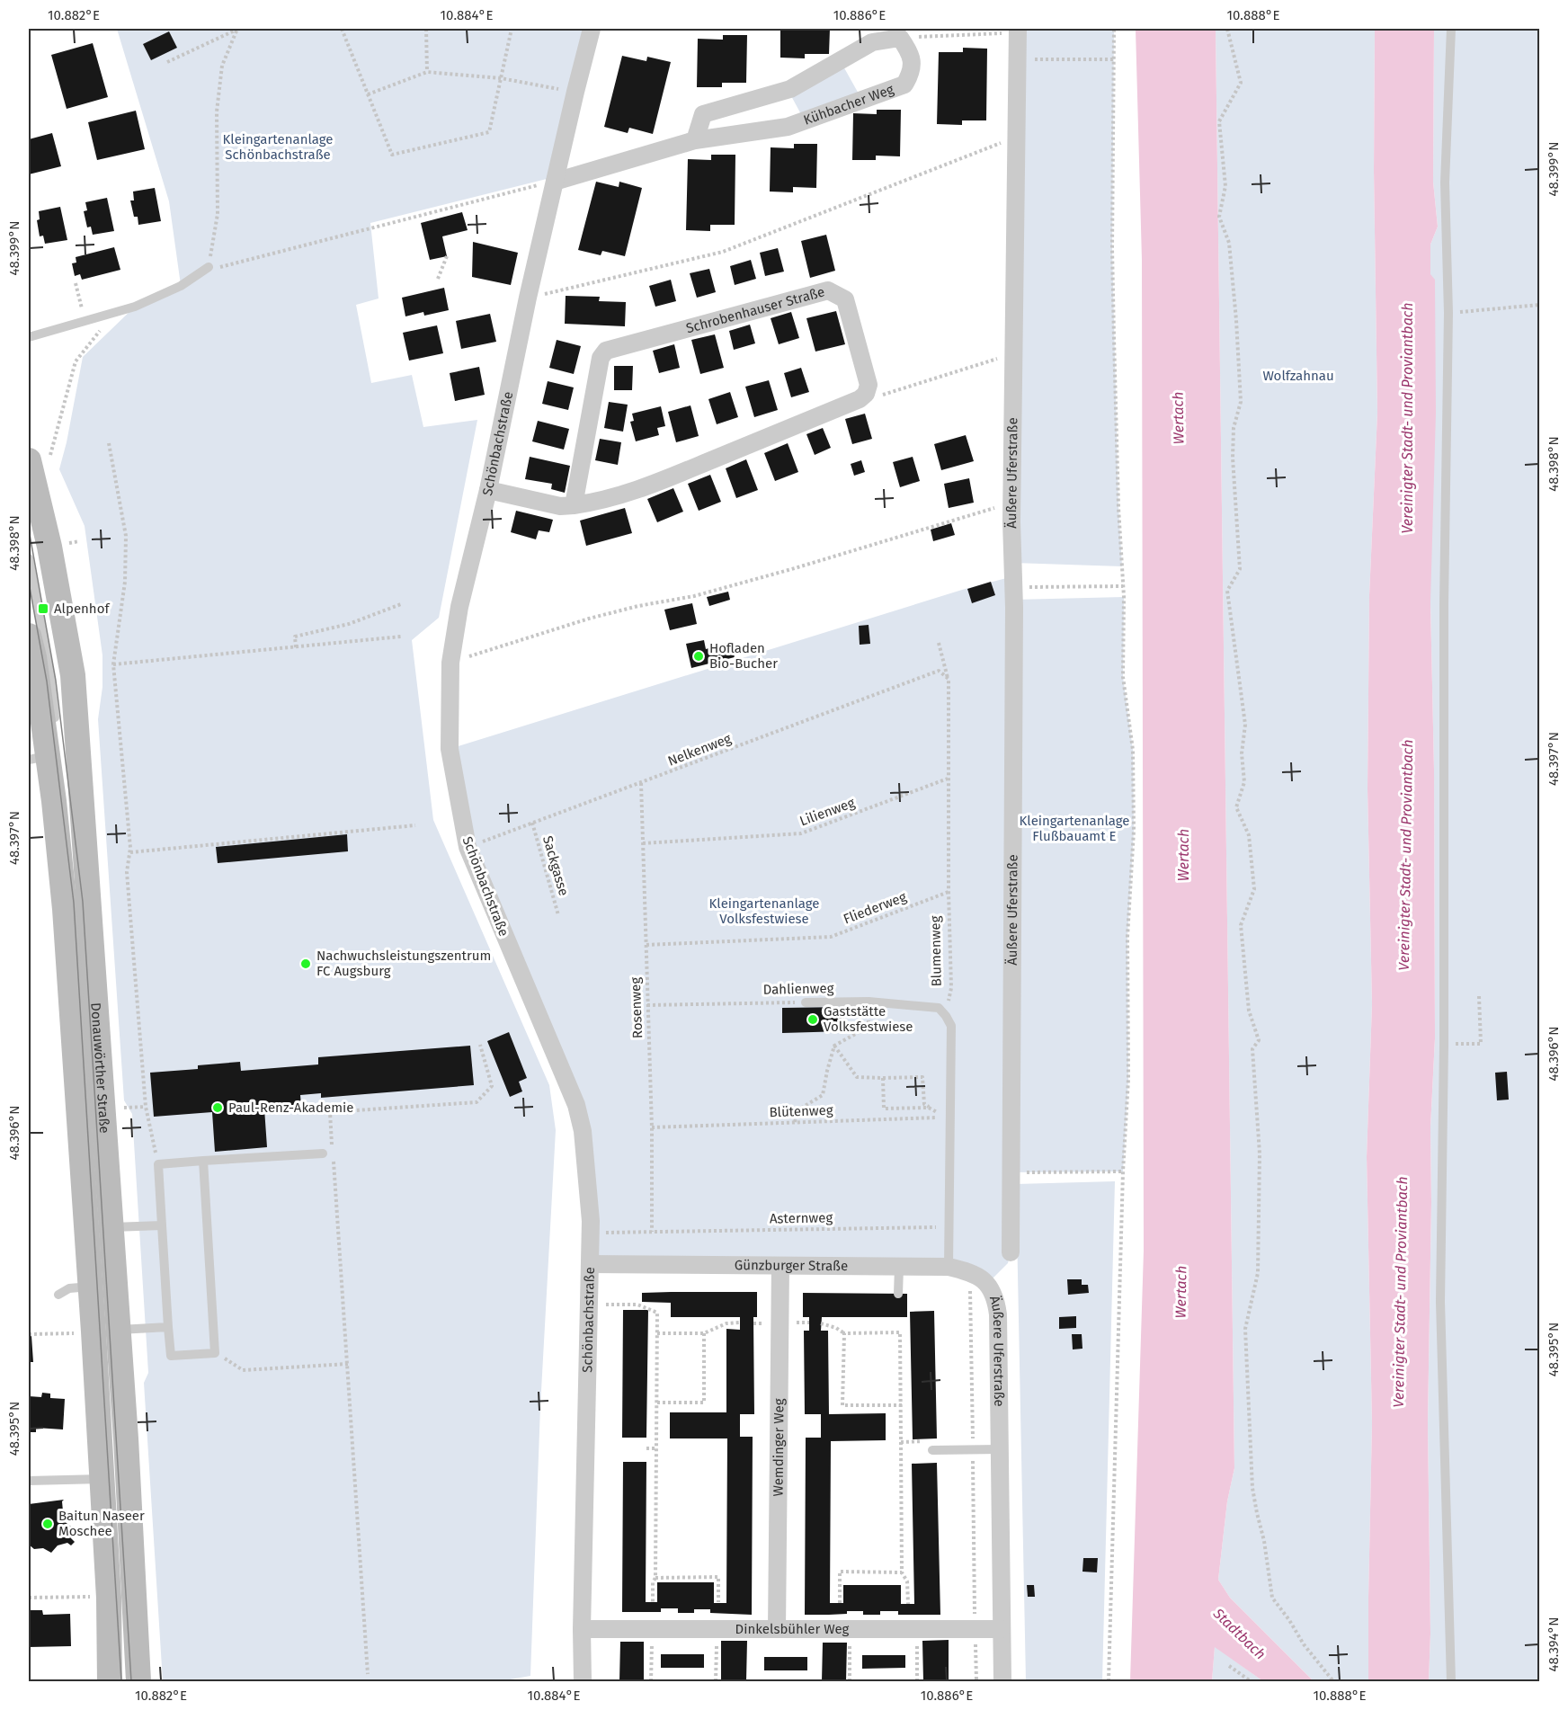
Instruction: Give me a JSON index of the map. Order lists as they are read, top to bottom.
{
  "streets": {
    "main road": ["Donauwörther Straße"],
    "street": [
      "Kühbacher Weg",
      "Schrobenhauser Straße",
      "Schönbachstraße",
      "Äußere Uferstraße",
      "Günzburger Straße",
      "Wemdinger Weg",
      "Dinkelsbühler Weg"
    ],
    "lane": ["Dahlienweg"],
    "path": [
      "Nelkenweg",
      "Lilienweg",
      "Sackgasse",
      "Fliederweg",
      "Blumenweg",
      "Rosenweg",
      "Blütenweg",
      "Asternweg"
    ]
  },
  "crossings": [
    ["Kühbacher Weg", "Schönbachstraße"],
    ["Schönbachstraße", "Nelkenweg"],
    ["Schönbachstraße", "Günzburger Straße"],
    ["Schönbachstraße", "Dinkelsbühler Weg"],
    ["Äußere Uferstraße", "Günzburger Straße"],
    ["Äußere Uferstraße", "Dinkelsbühler Weg"],
    ["Nelkenweg", "Sackgasse"],
    ["Nelkenweg", "Blumenweg"],
    ["Nelkenweg", "Rosenweg"],
    ["Lilienweg", "Blumenweg"],
    ["Lilienweg", "Rosenweg"],
    ["Fliederweg", "Blumenweg"],
    ["Fliederweg", "Rosenweg"],
    ["Blumenweg", "Dahlienweg"],
    ["Dahlienweg", "Rosenweg"],
    ["Rosenweg", "Blütenweg"],
    ["Rosenweg", "Asternweg"],
    ["Günzburger Straße", "Wemdinger Weg"],
    ["Wemdinger Weg", "Dinkelsbühler Weg"]
  ],
  "water": ["Wertach", "Vereinigter Stadt- und Proviantbach", "Stadtbach"],
  "parks": [
    "Kleingartenanlage Schönbachstraße",
    "Wolfzahnau",
    "Kleingartenanlage Flußbauamt E",
    "Kleingartenanlage Volksfestwiese"
  ],
  "places": {
    "transit": ["Alpenhof"],
    "other": [
      "Hofladen Bio-Bucher",
      "Nachwuchsleistungszentrum FC Augsburg",
      "Gaststätte Volksfestwiese",
      "Paul-Renz-Akademie",
      "Baitun Naseer Moschee"
    ]
  },
  "coordinates": [
    "10.882°E",
    "10.884°E",
    "10.886°E",
    "10.888°E",
    "48.399°N",
    "48.398°N",
    "48.397°N",
    "48.396°N",
    "48.395°N",
    "48.394°N"
  ]
}
